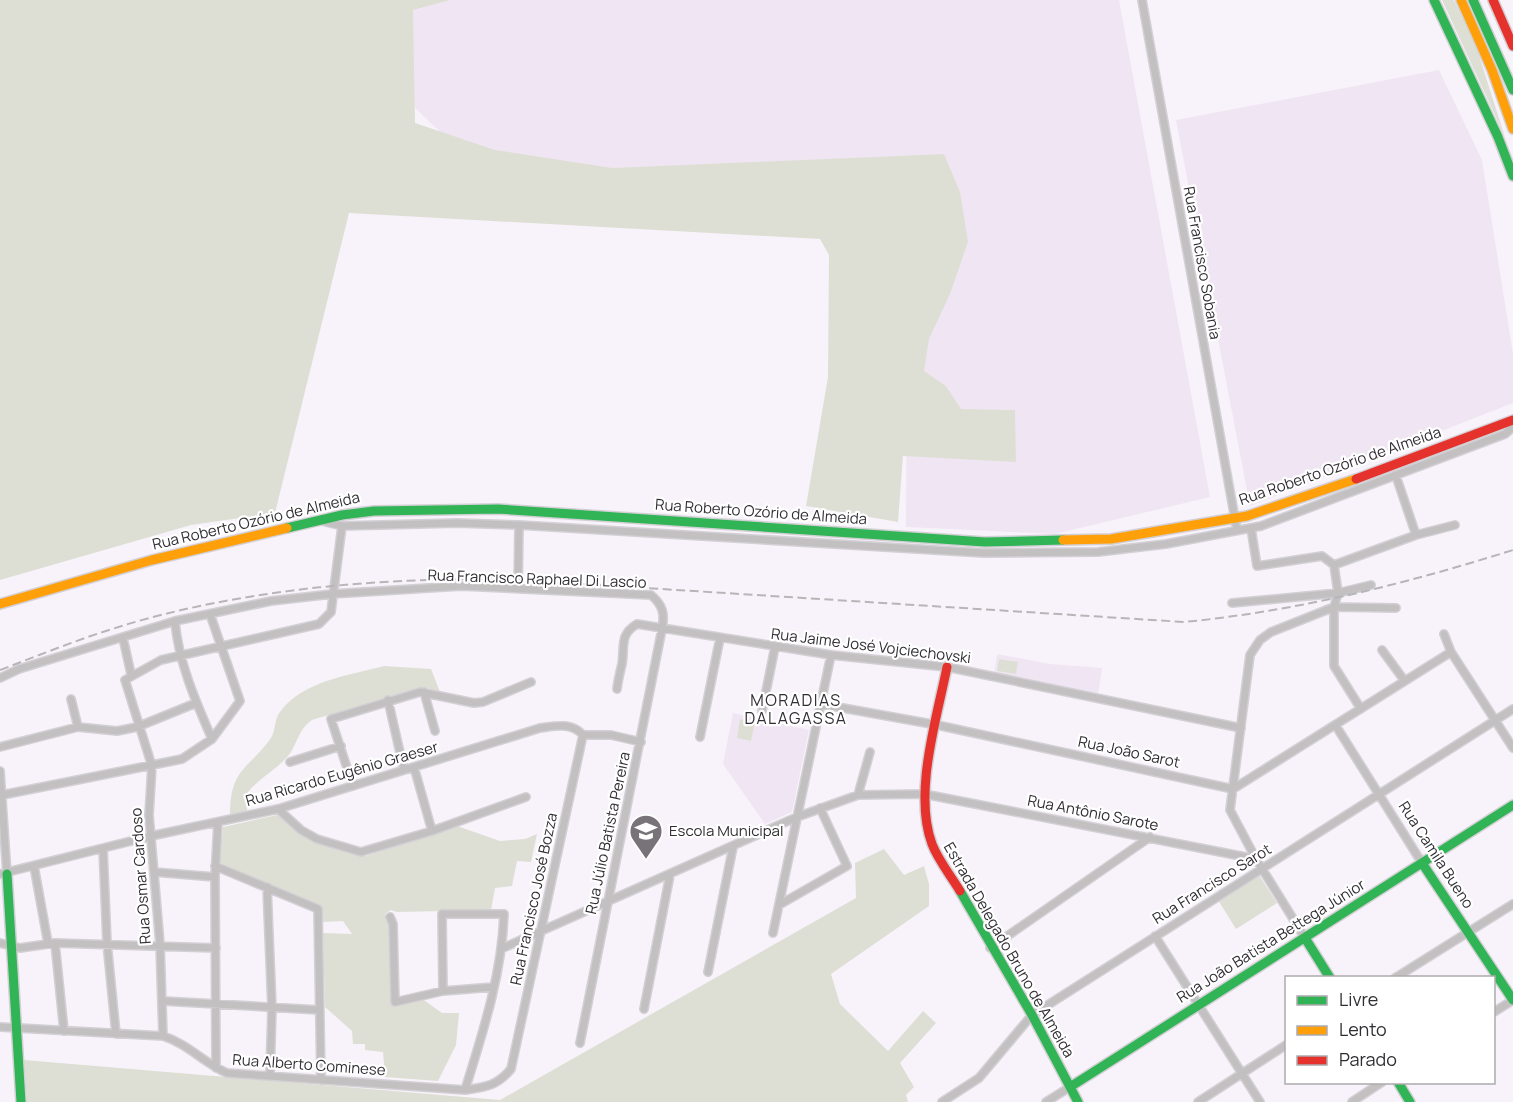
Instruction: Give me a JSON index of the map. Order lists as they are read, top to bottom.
{
  "streets": {
    "main road": [
      "Rua Roberto Ozório de Almeida",
      "Rua Camila Bueno",
      "Rua João Batista Bettega Júnior",
      "Estrada Delegado Bruno de Almeida"
    ],
    "street": [
      "Rua Francisco Sobania",
      "Rua Francisco Raphael Di Lascio",
      "Rua Jaime José Vojciechovski",
      "Rua João Sarot",
      "Rua Ricardo Eugênio Graeser",
      "Rua Antônio Sarote",
      "Rua Júlio Batista Pereira",
      "Rua Osmar Cardoso",
      "Rua Francisco Sarot",
      "Rua Francisco José Bozza",
      "Rua Alberto Cominese"
    ]
  },
  "crossings": [
    ["Rua Francisco Sobania", "Rua Roberto Ozório de Almeida"],
    ["Rua Francisco Raphael Di Lascio", "Rua Jaime José Vojciechovski"],
    ["Rua Francisco Raphael Di Lascio", "Rua Júlio Batista Pereira"],
    ["Rua Jaime José Vojciechovski", "Rua Júlio Batista Pereira"],
    ["Rua Jaime José Vojciechovski", "Estrada Delegado Bruno de Almeida"],
    ["Rua João Sarot", "Estrada Delegado Bruno de Almeida"],
    ["Rua Ricardo Eugênio Graeser", "Rua Júlio Batista Pereira"],
    ["Rua Ricardo Eugênio Graeser", "Rua Osmar Cardoso"],
    ["Rua Ricardo Eugênio Graeser", "Rua Francisco José Bozza"],
    ["Rua Antônio Sarote", "Rua Júlio Batista Pereira"],
    ["Rua Antônio Sarote", "Rua Francisco José Bozza"],
    ["Rua Antônio Sarote", "Estrada Delegado Bruno de Almeida"],
    ["Rua Camila Bueno", "Rua Francisco Sarot"],
    ["Rua Camila Bueno", "Rua João Batista Bettega Júnior"],
    ["Rua Osmar Cardoso", "Rua Alberto Cominese"],
    ["Rua Francisco Sarot", "Estrada Delegado Bruno de Almeida"],
    ["Rua Francisco José Bozza", "Rua Alberto Cominese"],
    ["Rua João Batista Bettega Júnior", "Estrada Delegado Bruno de Almeida"]
  ],
  "districts": ["MORADIAS DALAGASSA"],
  "places": {
    "school or university": ["Escola Municipal"]
  },
  "legend": ["Livre", "Lento", "Parado"]
}
